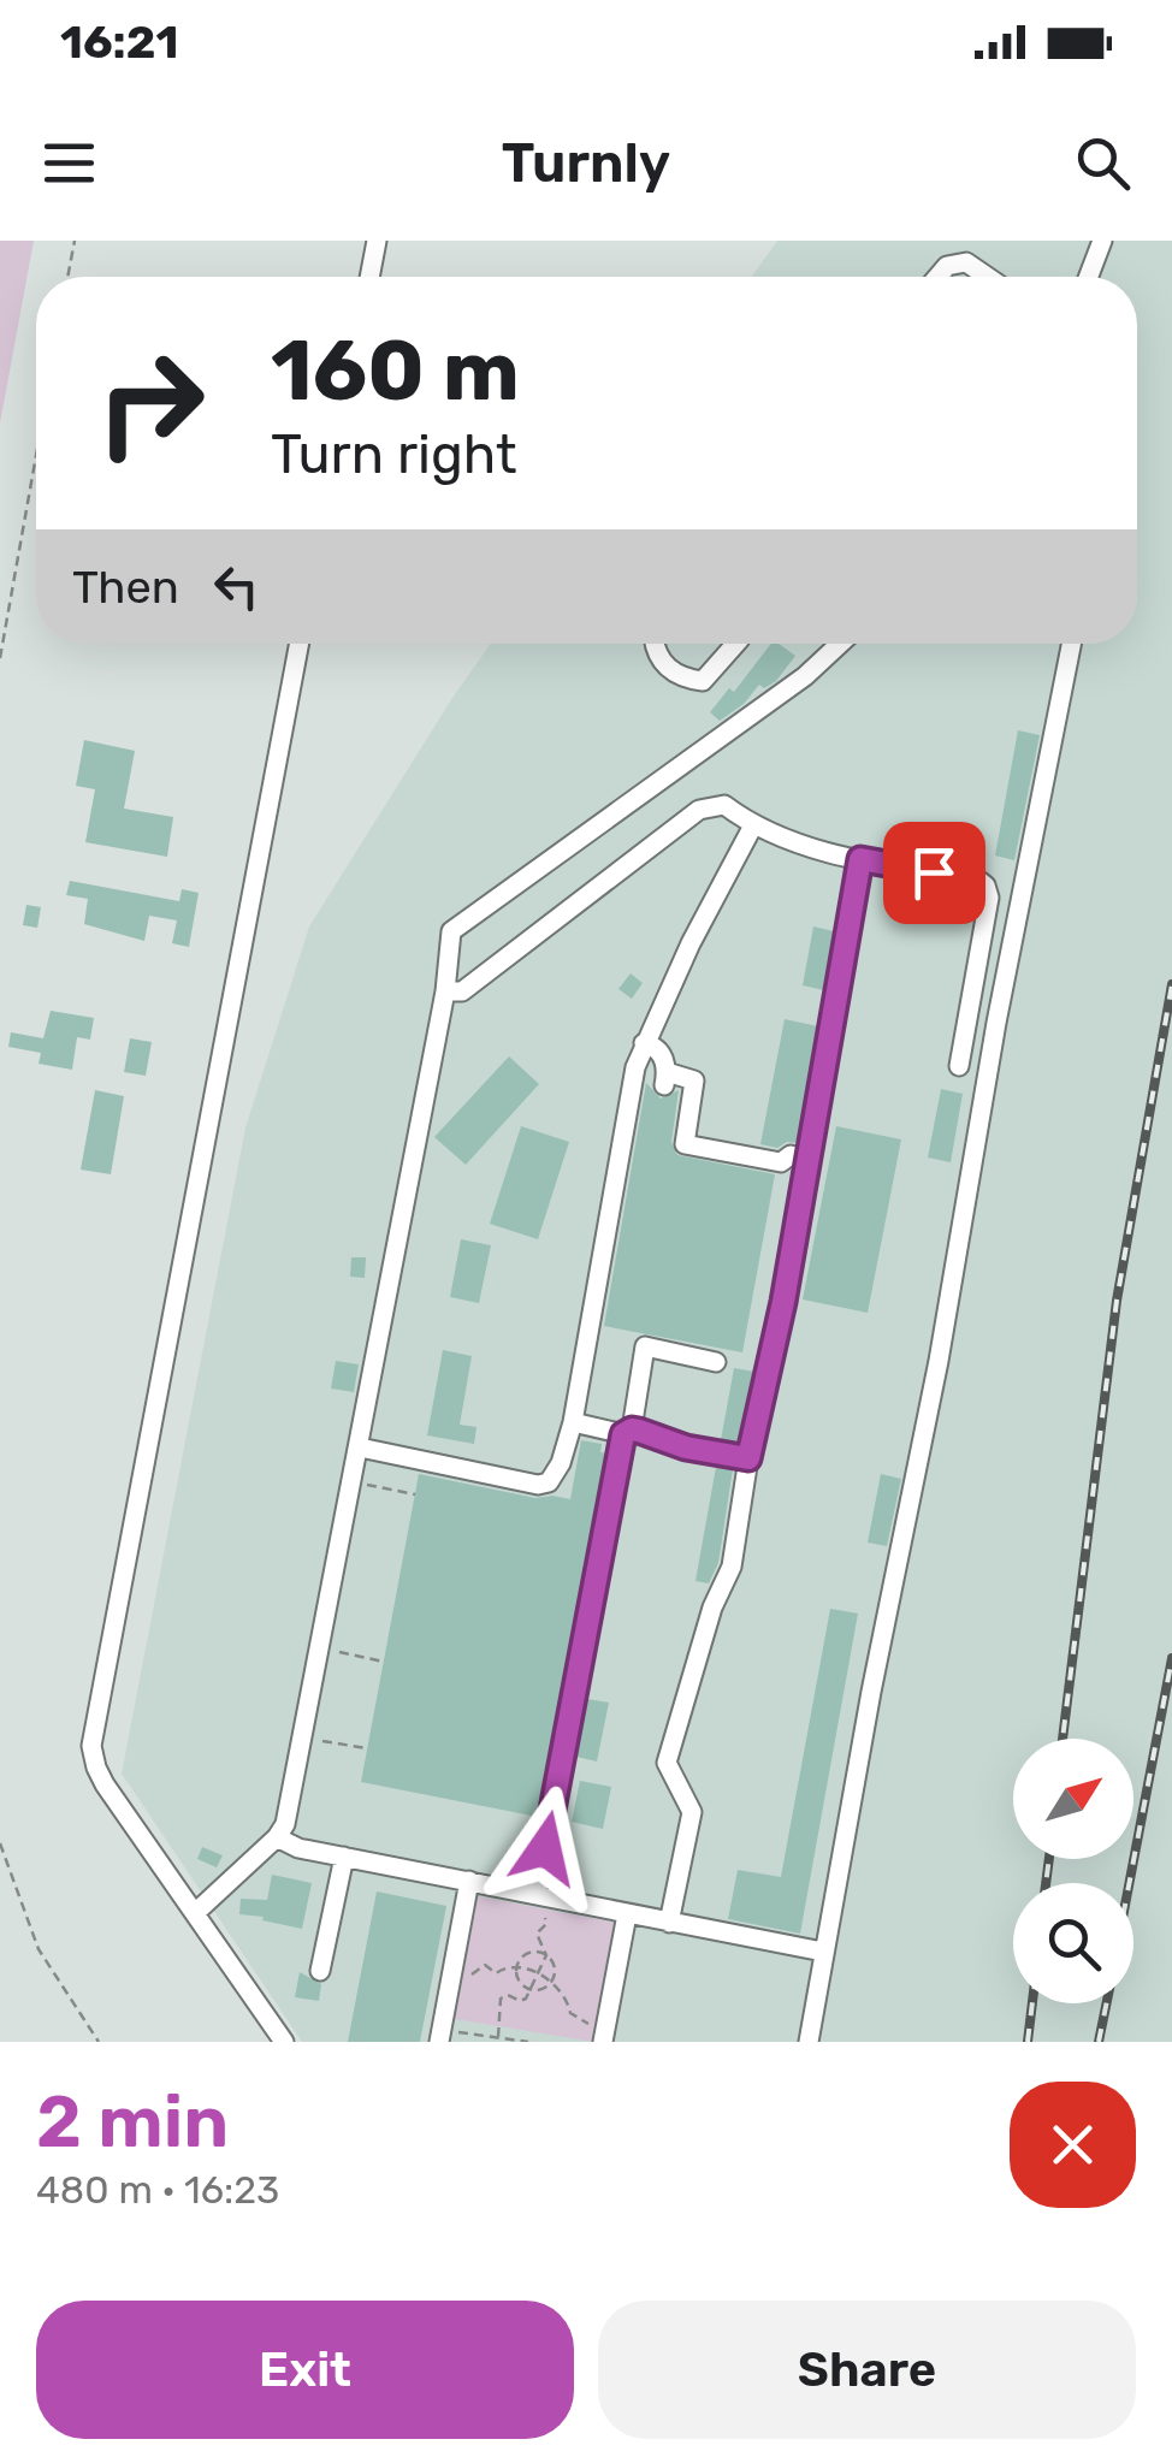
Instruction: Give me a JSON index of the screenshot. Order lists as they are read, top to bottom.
{
  "north": "top right",
  "page": {
    "status": "16:21",
    "header": "Turnly",
    "turn": ["160 m", "Turn right"],
    "then": "Then",
    "heading": ["2 min", "480 m · 16:23"],
    "buttons": ["Exit", "Share"]
  }
}
